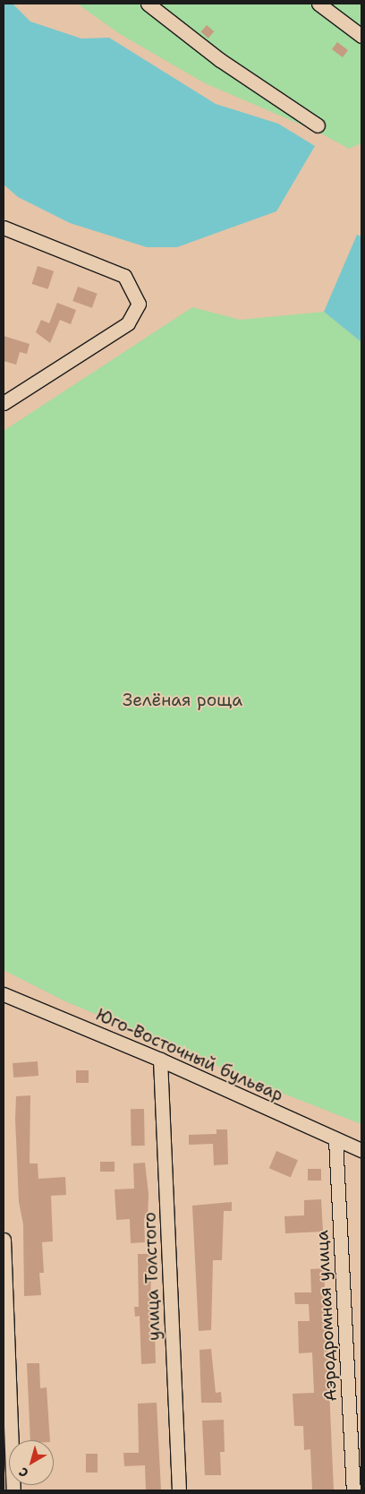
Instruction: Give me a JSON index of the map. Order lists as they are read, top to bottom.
{
  "streets": {
    "street": ["Юго-Восточный бульвар", "улица Толстого", "Аэродромная улица"]
  },
  "crossings": [
    ["Юго-Восточный бульвар", "улица Толстого"],
    ["Юго-Восточный бульвар", "Аэродромная улица"]
  ],
  "parks": ["Зелёная роща"],
  "north": "bottom left"
}
